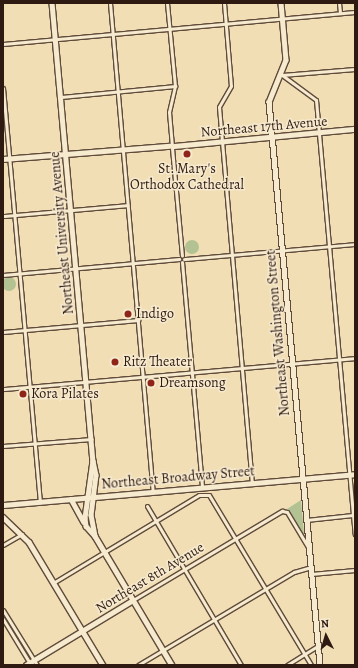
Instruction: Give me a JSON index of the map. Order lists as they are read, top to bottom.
{
  "streets": {
    "main road": [
      "Northeast 17th Avenue",
      "Northeast University Avenue",
      "Northeast Washington Street",
      "Northeast Broadway Street",
      "Northeast 8th Avenue"
    ]
  },
  "crossings": [
    ["Northeast 17th Avenue", "Northeast University Avenue"],
    ["Northeast 17th Avenue", "Northeast Washington Street"],
    ["Northeast University Avenue", "Northeast Broadway Street"],
    ["Northeast University Avenue", "Northeast 8th Avenue"],
    ["Northeast Washington Street", "Northeast Broadway Street"],
    ["Northeast Washington Street", "Northeast 8th Avenue"]
  ],
  "places": [
    "St. Mary's Orthodox Cathedral",
    "Indigo",
    "Ritz Theater",
    "Dreamsong",
    "Kora Pilates"
  ],
  "north": "top"
}
